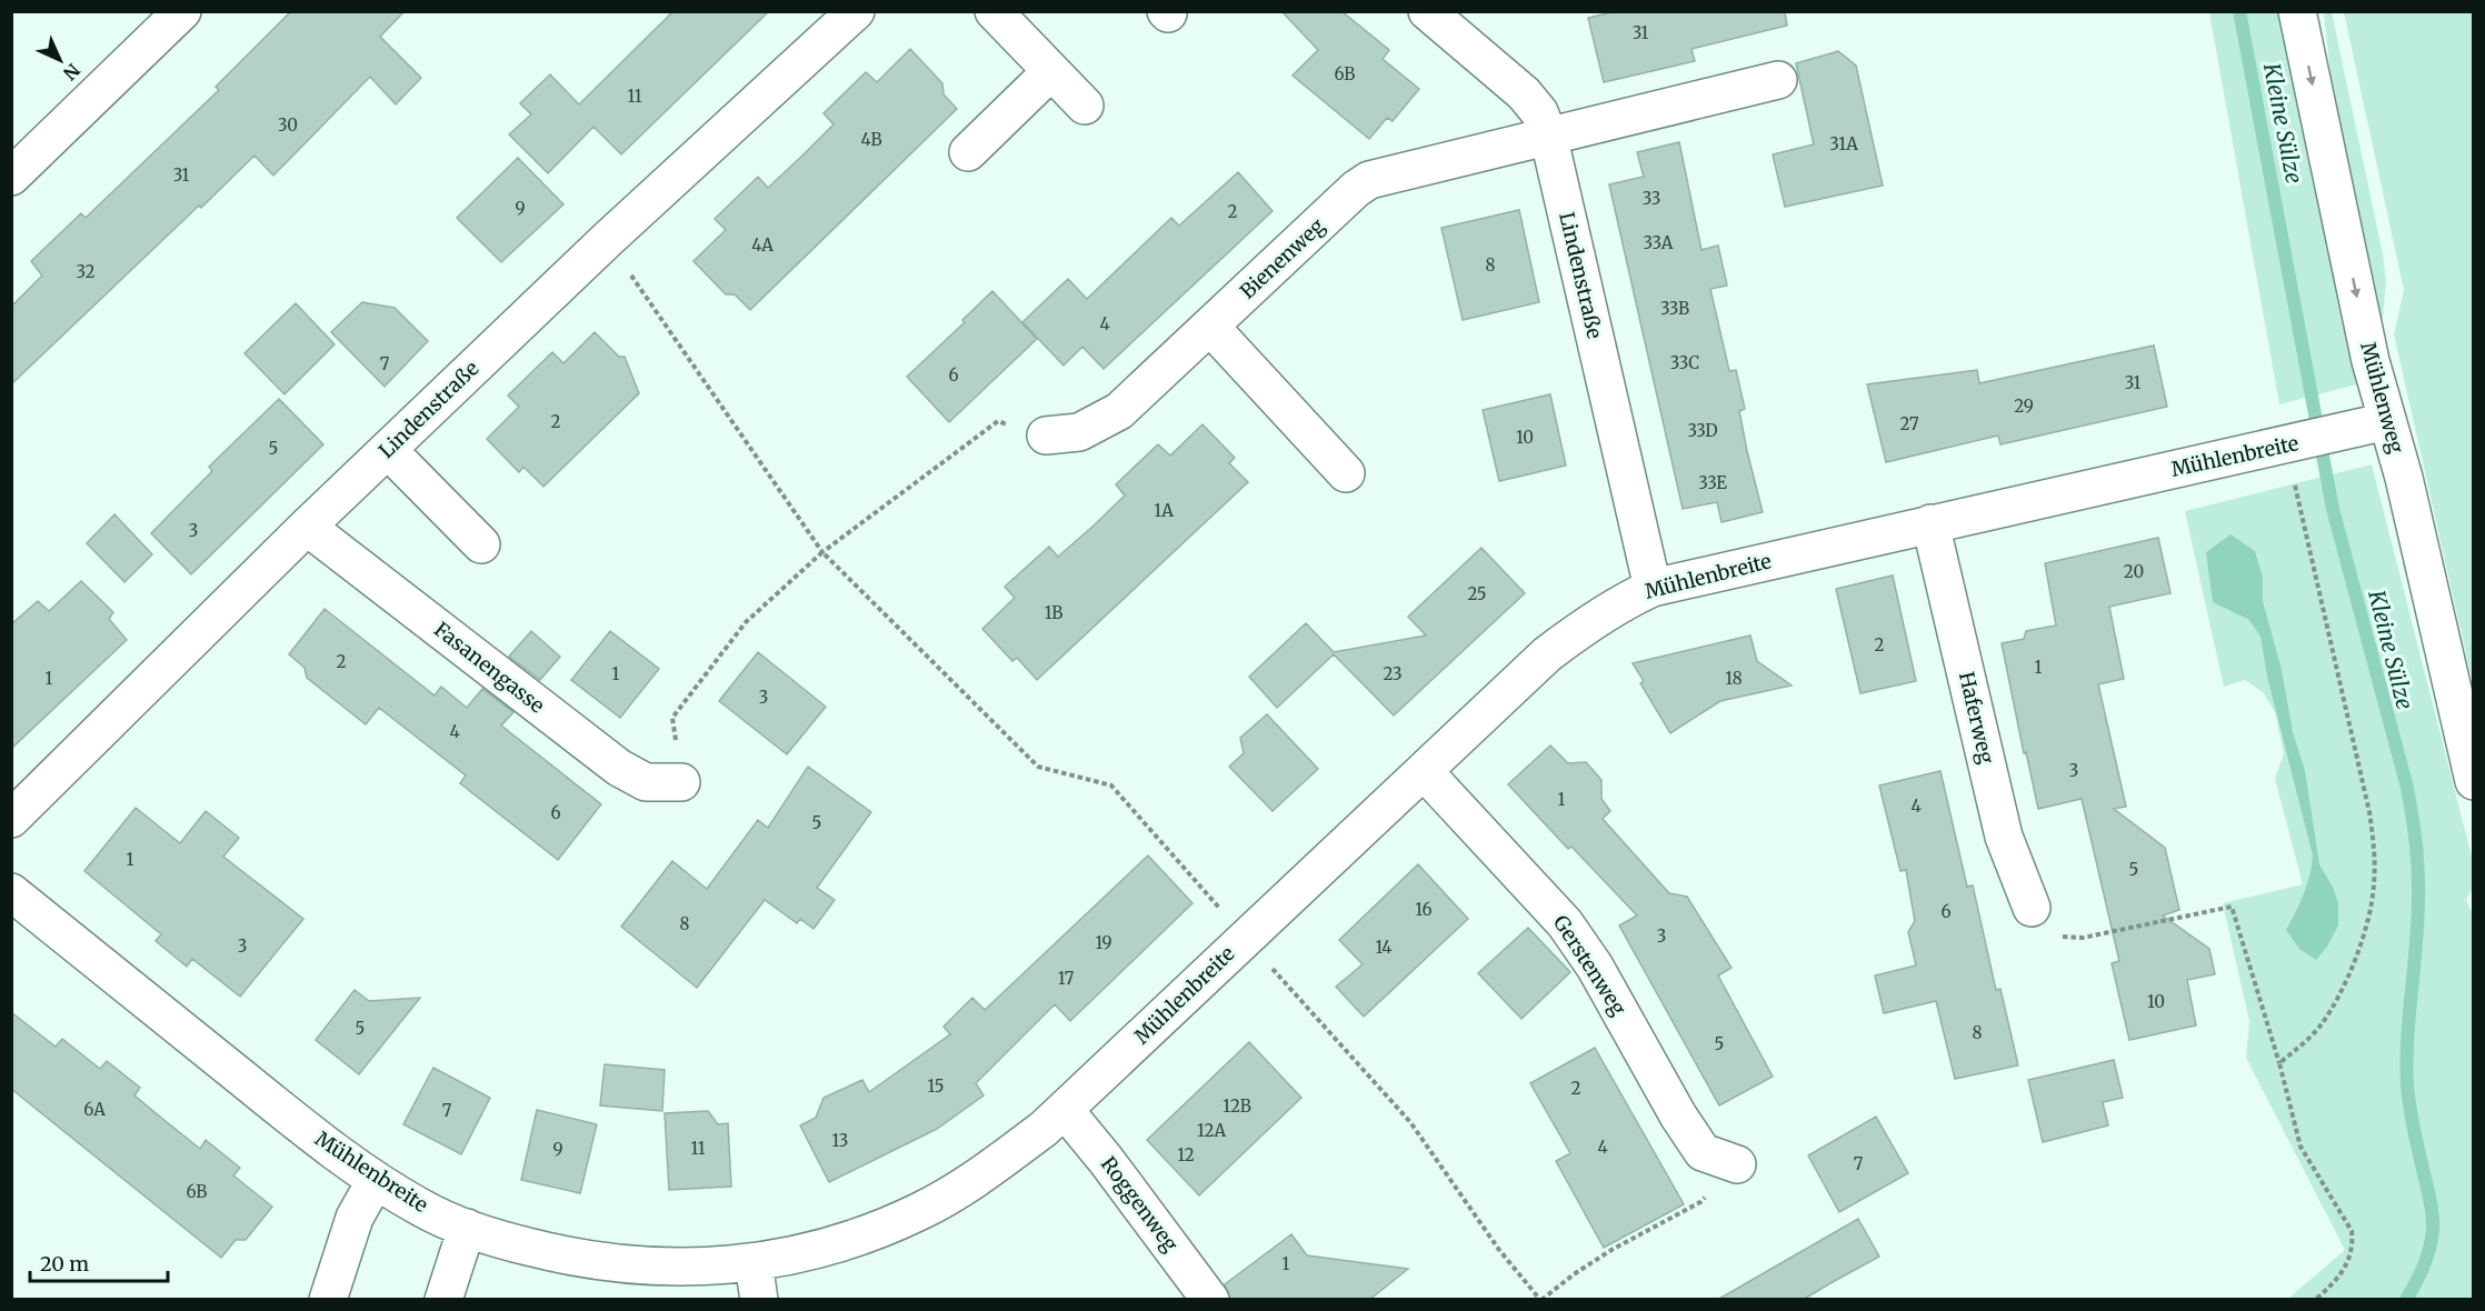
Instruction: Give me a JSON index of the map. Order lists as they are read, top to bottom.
{
  "streets": {
    "street": [
      "Bienenweg",
      "Lindenstraße",
      "Mühlenweg",
      "Mühlenbreite",
      "Fasanengasse",
      "Haferweg",
      "Gerstenweg",
      "Roggenweg"
    ]
  },
  "crossings": [
    ["Bienenweg", "Lindenstraße"],
    ["Lindenstraße", "Mühlenbreite"],
    ["Lindenstraße", "Fasanengasse"],
    ["Mühlenweg", "Mühlenbreite"],
    ["Mühlenbreite", "Haferweg"],
    ["Mühlenbreite", "Gerstenweg"],
    ["Mühlenbreite", "Roggenweg"]
  ],
  "one_way": ["Mühlenweg"],
  "water": ["Kleine Sülze"],
  "house_numbers": [
    "31",
    "6B",
    "11",
    "30",
    "4B",
    "31A",
    "31",
    "33",
    "9",
    "2",
    "33A",
    "4A",
    "8",
    "32",
    "33B",
    "4",
    "33C",
    "7",
    "6",
    "31",
    "29",
    "2",
    "27",
    "33D",
    "10",
    "5",
    "33E",
    "1A",
    "3",
    "20",
    "25",
    "1B",
    "2",
    "2",
    "1",
    "1",
    "23",
    "1",
    "18",
    "3",
    "4",
    "3",
    "1",
    "4",
    "6",
    "5",
    "1",
    "5",
    "16",
    "6",
    "8",
    "3",
    "19",
    "3",
    "14",
    "17",
    "10",
    "5",
    "8",
    "5",
    "15",
    "2",
    "12B",
    "6A",
    "7",
    "12A",
    "13",
    "4",
    "11",
    "9",
    "12",
    "7",
    "6B",
    "1"
  ],
  "scale_bar": "20 m",
  "north": "bottom right"
}
